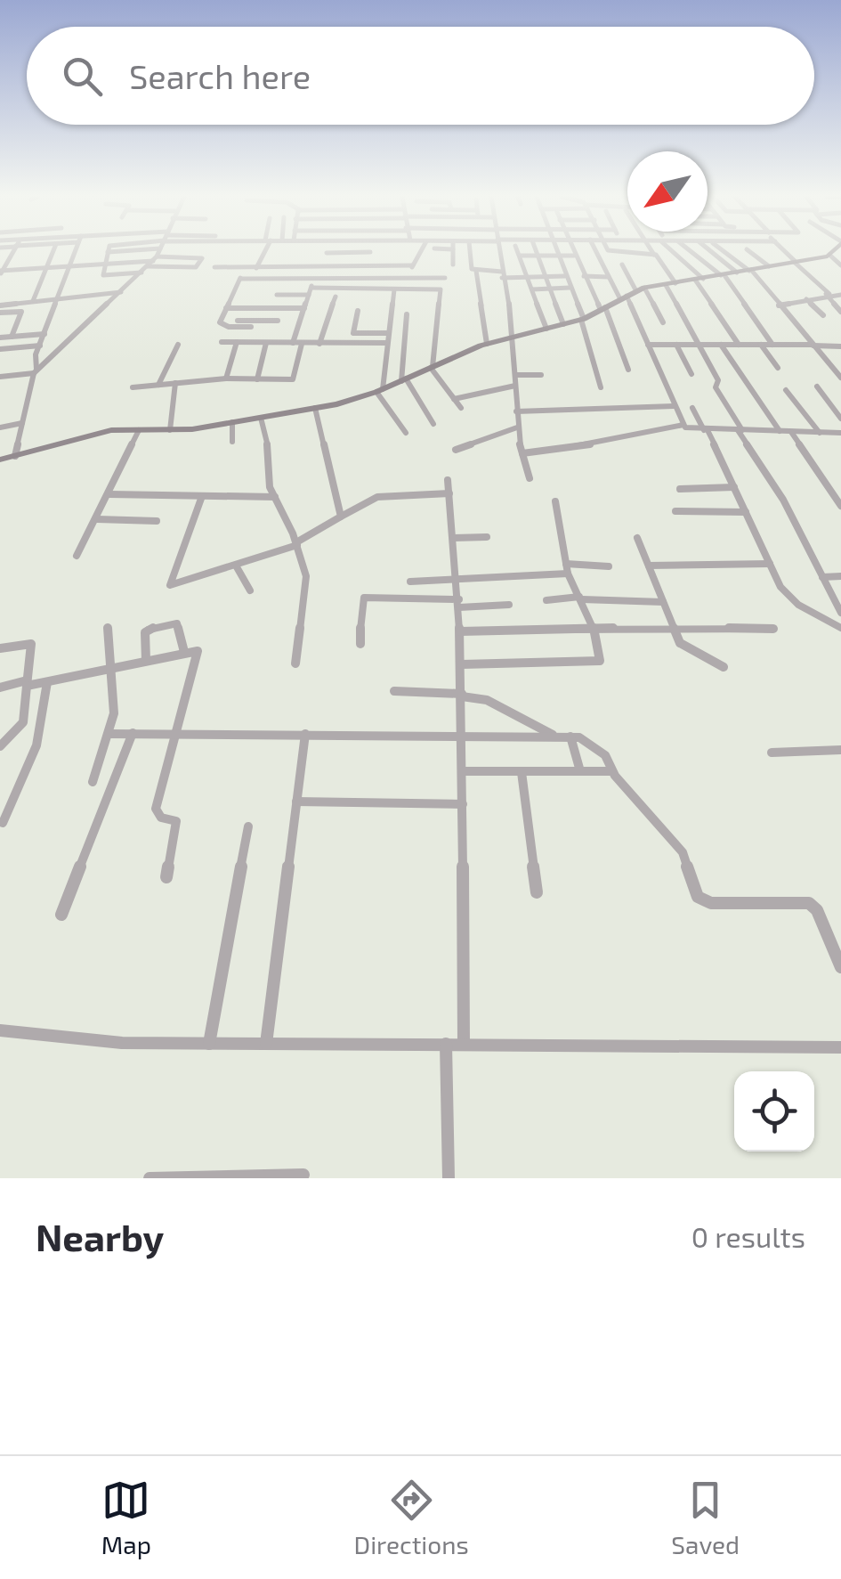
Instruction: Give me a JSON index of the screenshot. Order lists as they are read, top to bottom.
{
  "north": "bottom left",
  "page": {
    "search": "Search here",
    "heading": ["Nearby", "0 results"],
    "nav": ["Map", "Directions", "Saved"]
  }
}
